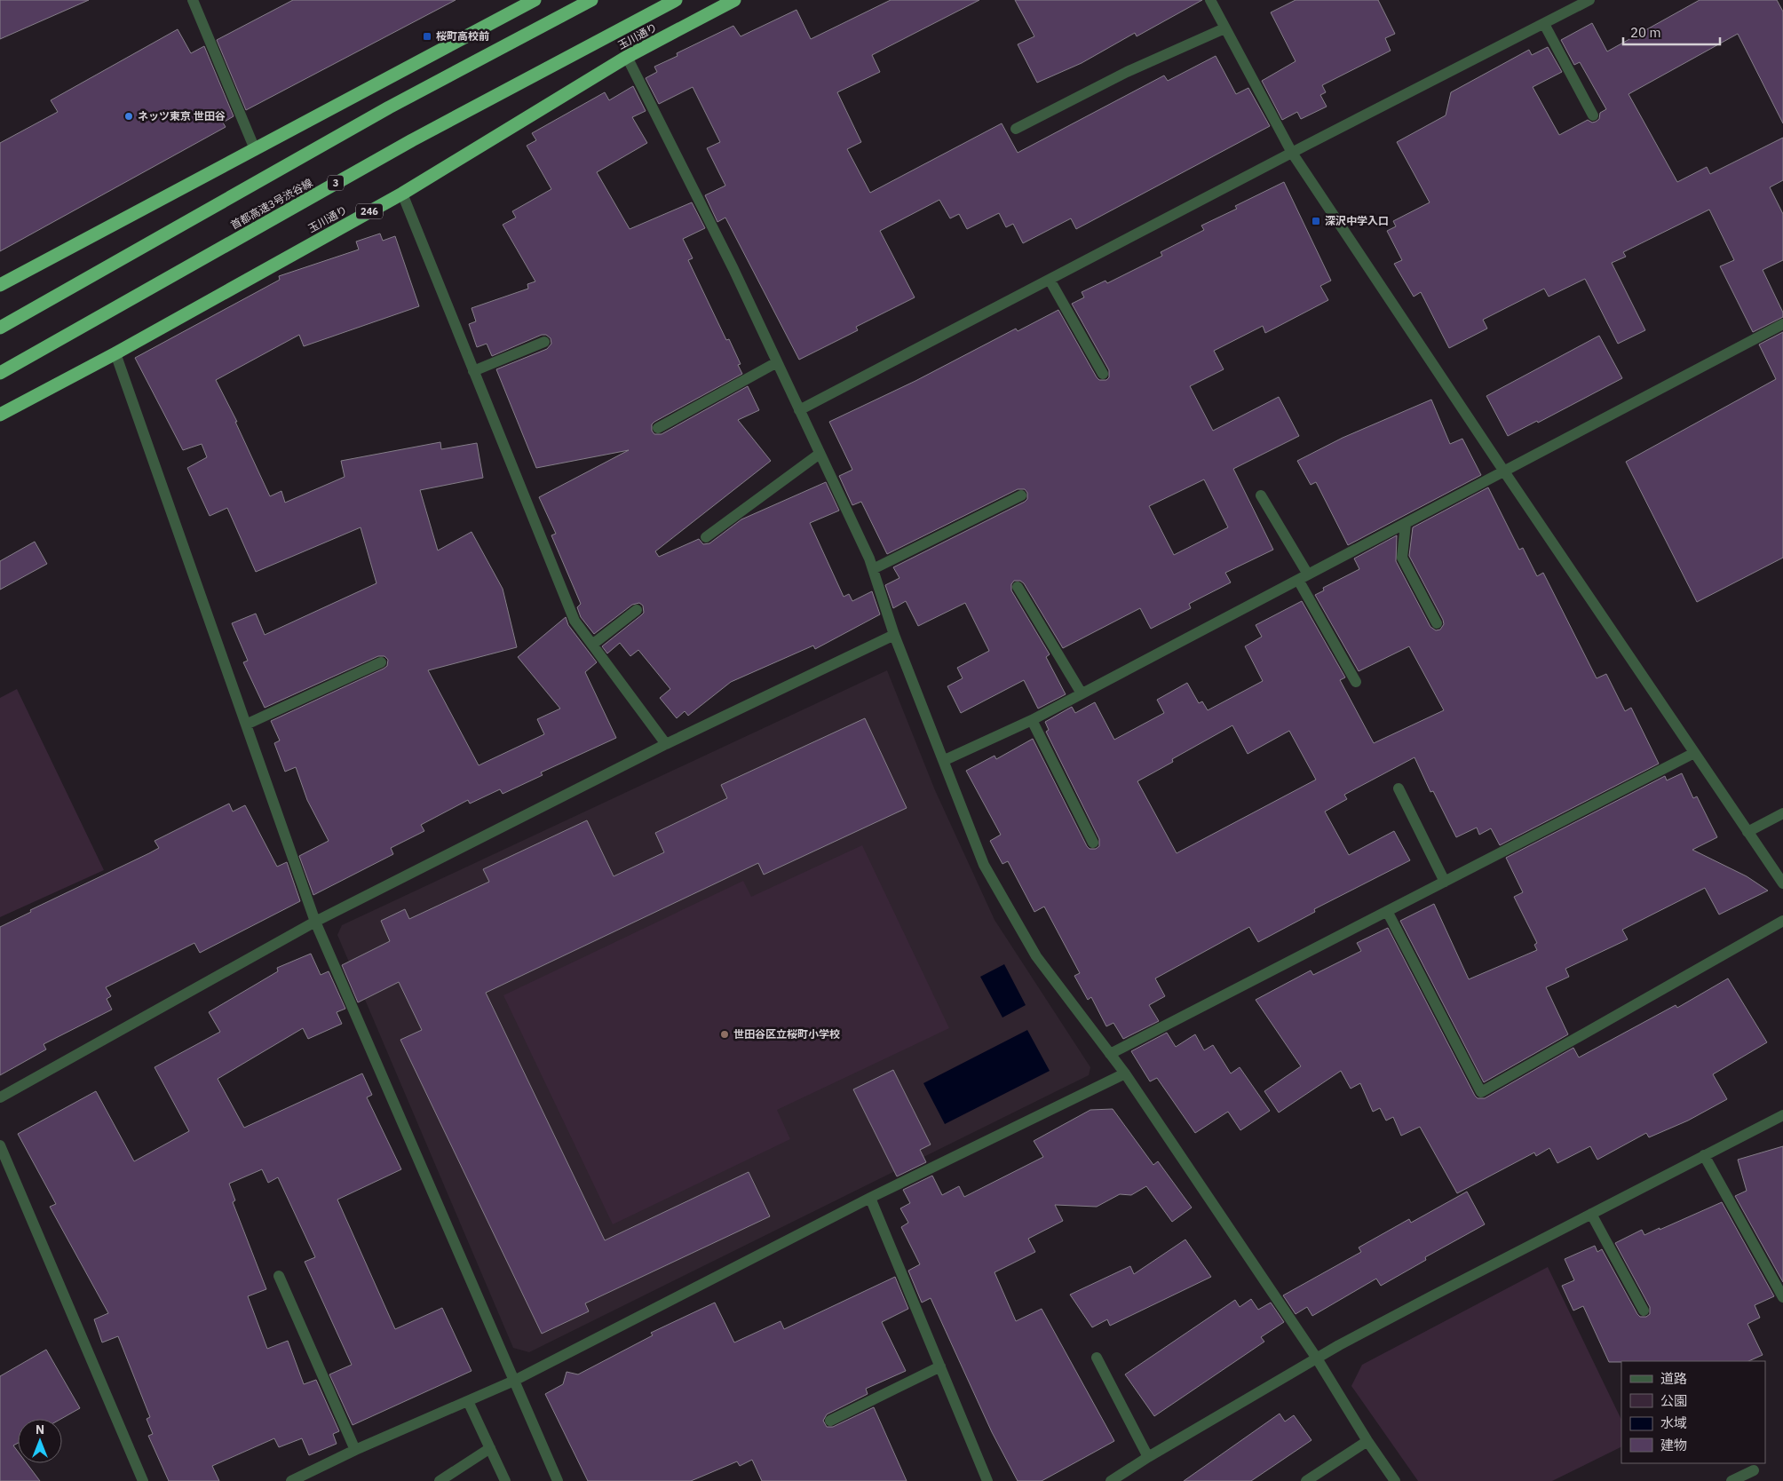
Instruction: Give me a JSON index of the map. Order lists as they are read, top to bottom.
{
  "streets": {
    "highway": [
      "玉川通り",
      "3",
      "首都高速3号渋谷線",
      "246"
    ]
  },
  "places": {
    "transit": ["桜町高校前", "深沢中学入口"],
    "other": ["ネッツ東京 世田谷", "世田谷区立桜町小学校"]
  },
  "legend": [
    "道路",
    "公園",
    "水域",
    "建物"
  ],
  "scale_bar": "20 m",
  "north": "top"
}
